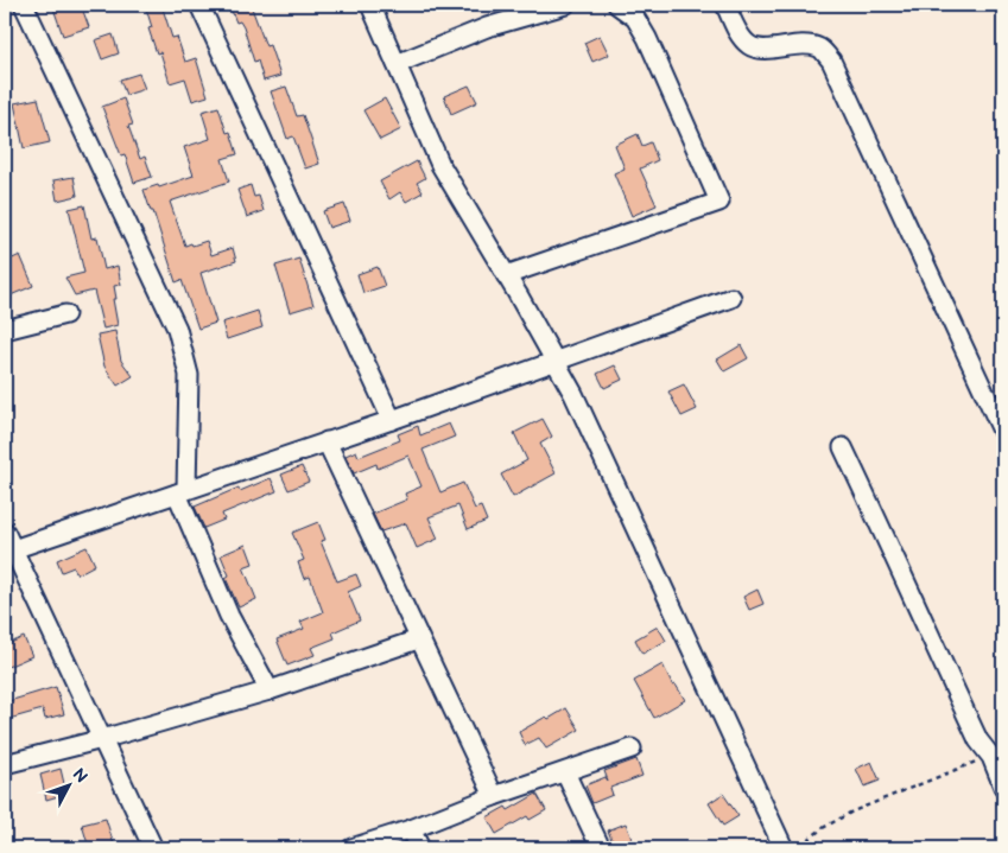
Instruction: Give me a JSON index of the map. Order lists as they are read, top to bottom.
{
  "north": "top right"
}
